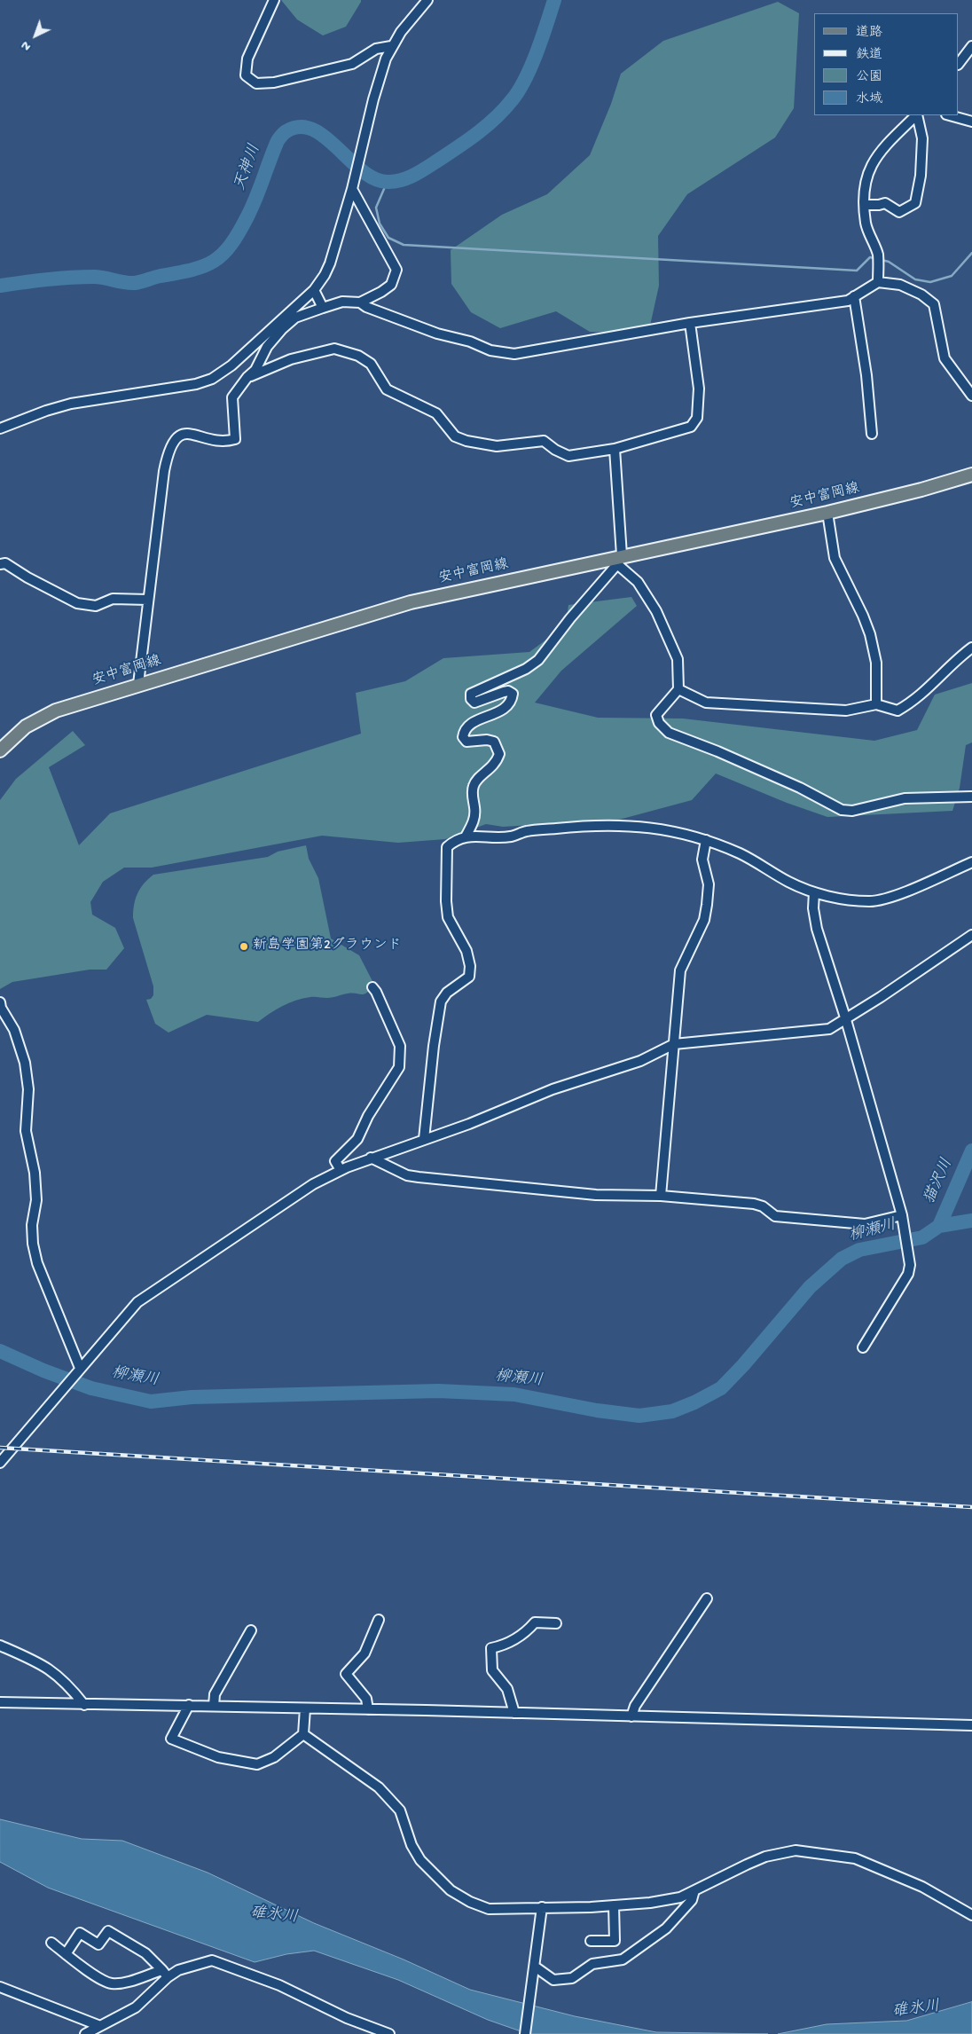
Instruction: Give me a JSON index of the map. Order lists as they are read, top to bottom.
{
  "streets": {
    "main road": ["安中富岡線"]
  },
  "water": [
    "天神川",
    "猫沢川",
    "柳瀬川",
    "碓氷川"
  ],
  "places": ["新島学園第2グラウンド"],
  "legend": [
    "道路",
    "鉄道",
    "公園",
    "水域"
  ],
  "north": "bottom left"
}
